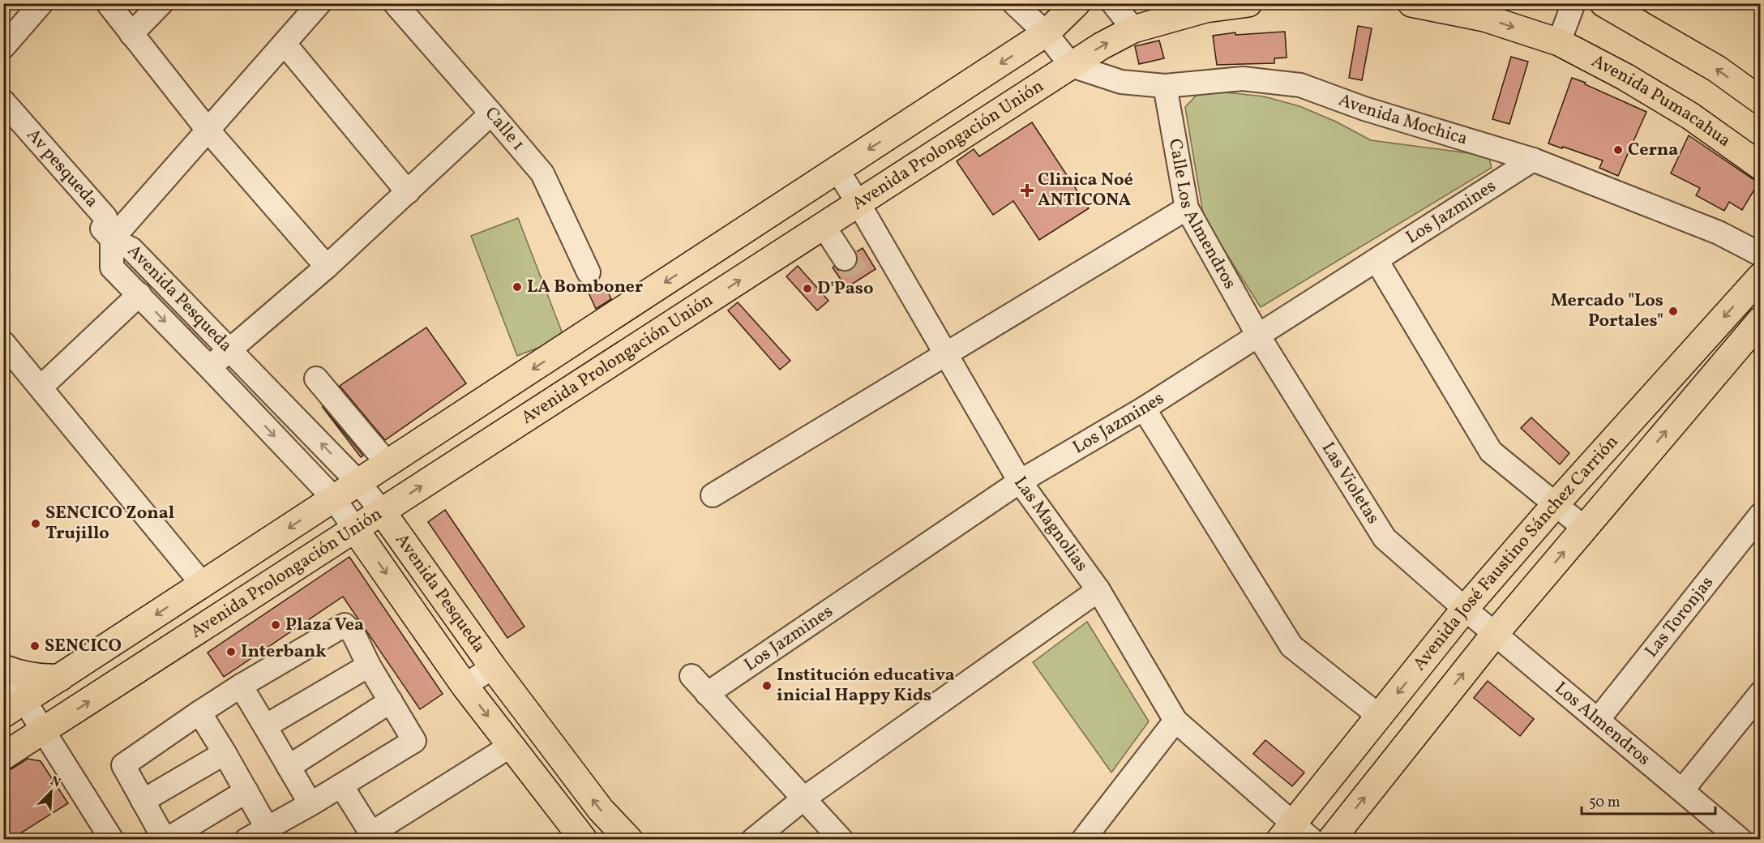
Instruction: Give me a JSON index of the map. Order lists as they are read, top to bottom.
{
  "streets": {
    "main road": [
      "Avenida Pumacahua",
      "Avenida Prolongación Unión",
      "Avenida Pesqueda",
      "Avenida José Faustino Sánchez Carrión"
    ],
    "street": [
      "Avenida Mochica",
      "Calle 1",
      "Av pesqueda",
      "Calle Los Almendros",
      "Los Jazmines",
      "Las Violetas",
      "Las Magnolias",
      "Las Toronjas",
      "Los Almendros"
    ]
  },
  "crossings": [
    ["Avenida Mochica", "Avenida Prolongación Unión"],
    ["Avenida Mochica", "Calle Los Almendros"],
    ["Avenida Mochica", "Los Jazmines"],
    ["Avenida Prolongación Unión", "Avenida Pesqueda"],
    ["Avenida Prolongación Unión", "Las Magnolias"],
    ["Av pesqueda", "Avenida Pesqueda"],
    ["Calle Los Almendros", "Los Jazmines"],
    ["Calle Los Almendros", "Las Violetas"],
    ["Los Jazmines", "Las Violetas"],
    ["Los Jazmines", "Las Magnolias"],
    ["Las Violetas", "Avenida José Faustino Sánchez Carrión"],
    ["Las Violetas", "Los Almendros"],
    ["Las Magnolias", "Avenida José Faustino Sánchez Carrión"],
    ["Avenida José Faustino Sánchez Carrión", "Los Almendros"],
    ["Las Toronjas", "Los Almendros"]
  ],
  "places": {
    "other": [
      "Cerna",
      "LA Bomboner",
      "D'Paso",
      "Mercado \"Los Portales\"",
      "SENCICO Zonal Trujillo",
      "Plaza Vea",
      "SENCICO",
      "Interbank",
      "Institución educativa inicial Happy Kids"
    ],
    "health": ["Clinica Noé ANTICONA"]
  },
  "scale_bar": "50 m",
  "north": "top right"
}
